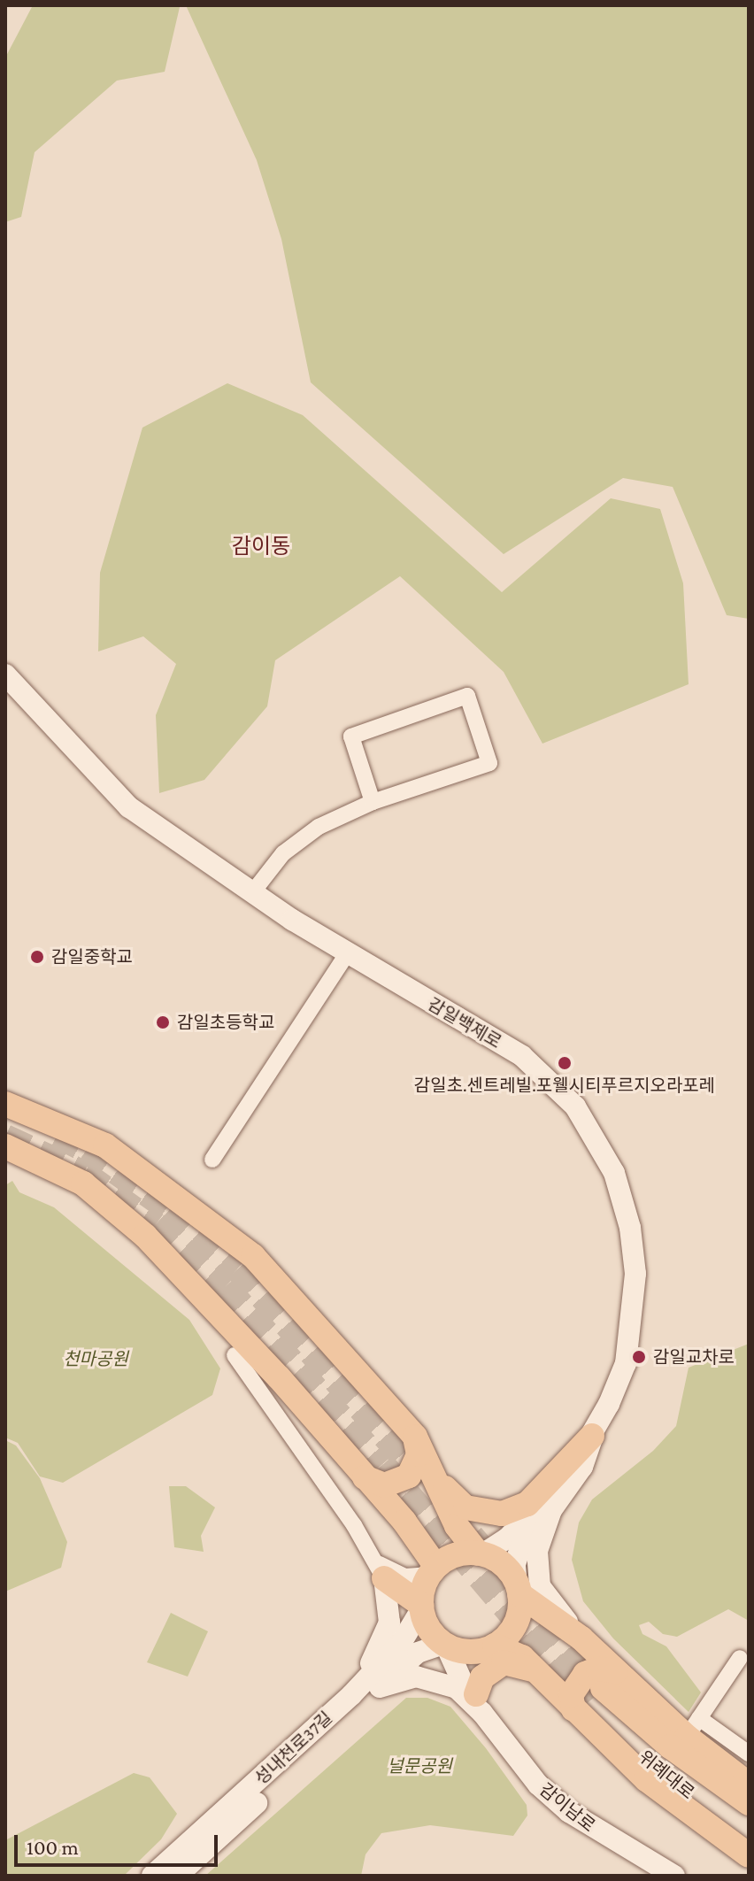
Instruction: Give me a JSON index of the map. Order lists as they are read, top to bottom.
{
  "streets": {
    "main road": [
      "감일백제로",
      "성내천로37길",
      "위례대로",
      "감이남로"
    ]
  },
  "districts": ["감이동"],
  "parks": ["천마공원", "널문공원"],
  "places": [
    "감일중학교",
    "감일초등학교",
    "감일초.센트레빌.포웰시티푸르지오라포레",
    "감일교차로"
  ],
  "scale_bar": "100 m"
}
